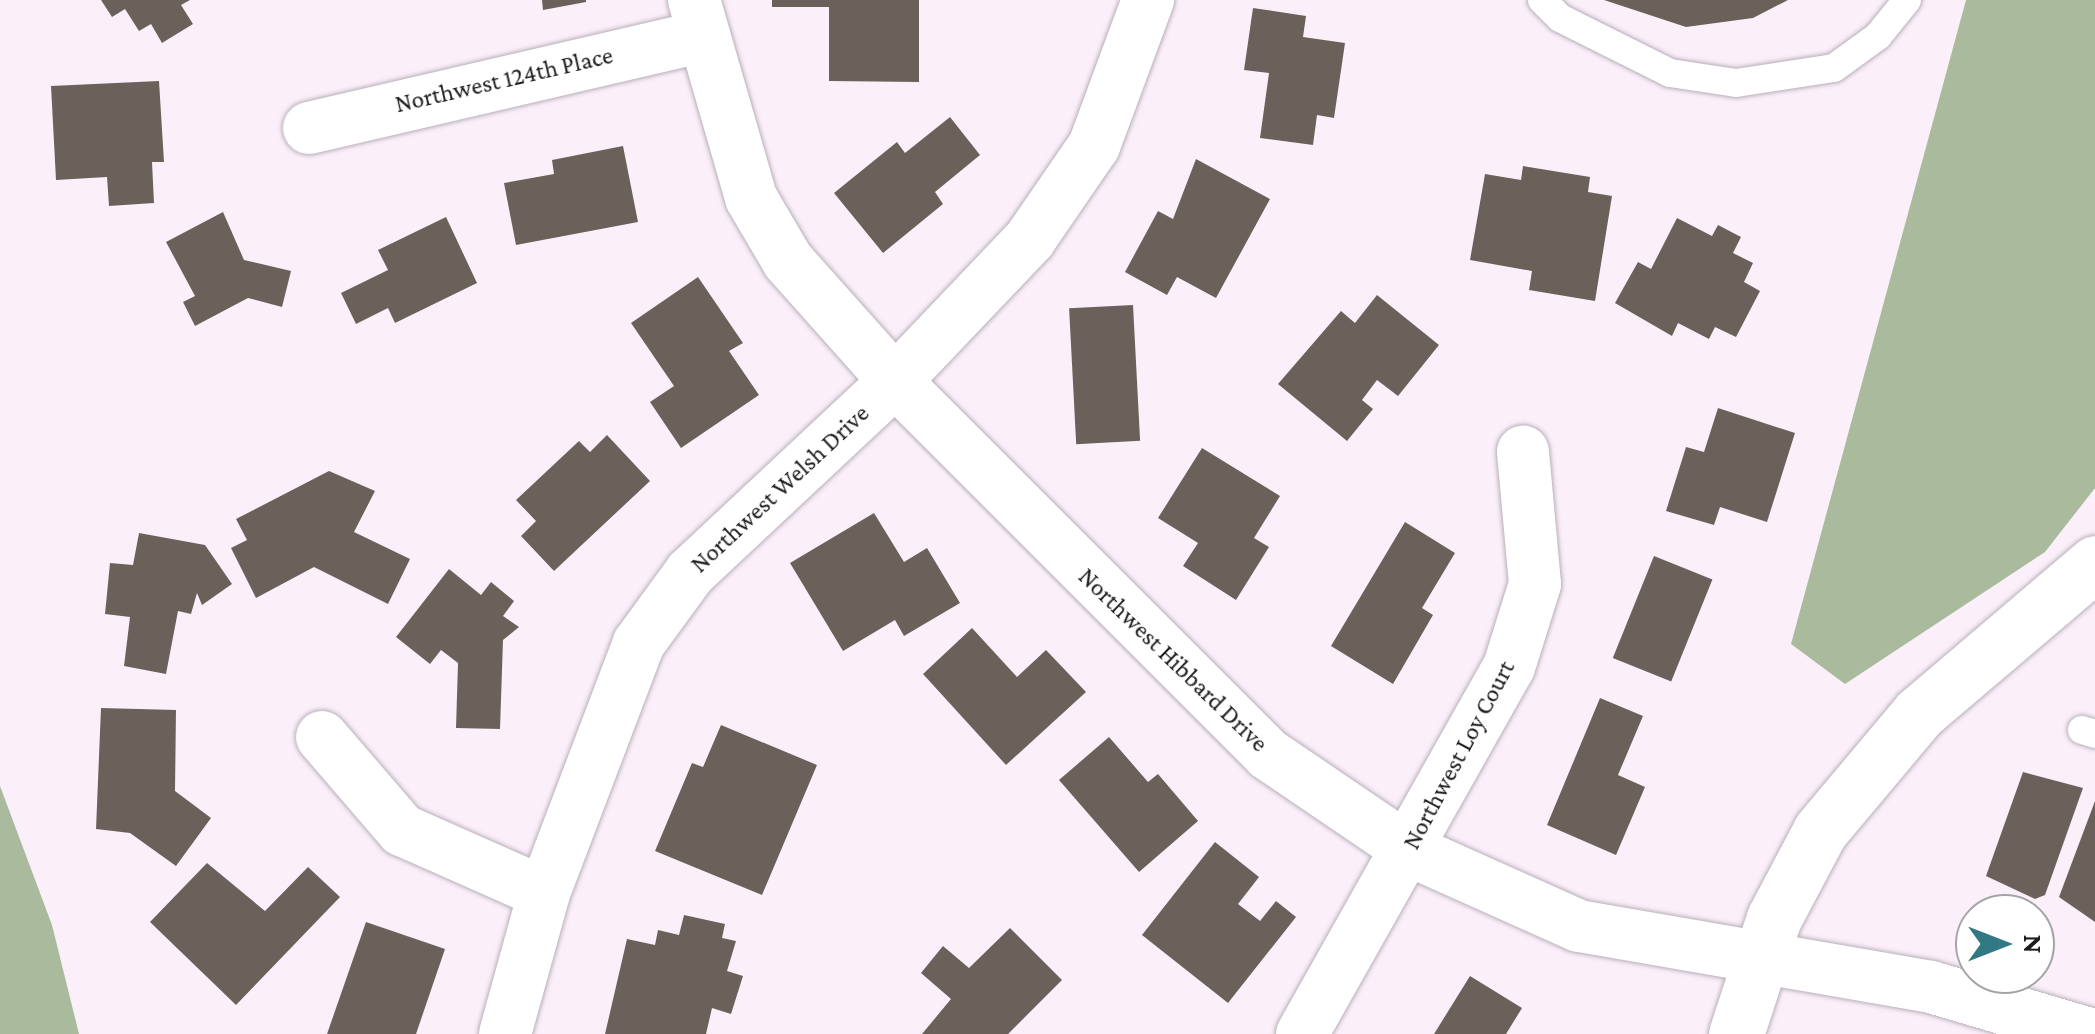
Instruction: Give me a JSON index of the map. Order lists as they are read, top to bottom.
{
  "streets": {
    "street": [
      "Northwest 124th Place",
      "Northwest Welsh Drive",
      "Northwest Hibbard Drive",
      "Northwest Loy Court"
    ]
  },
  "crossings": [
    ["Northwest 124th Place", "Northwest Hibbard Drive"],
    ["Northwest Welsh Drive", "Northwest Hibbard Drive"],
    ["Northwest Hibbard Drive", "Northwest Loy Court"]
  ],
  "north": "right"
}
